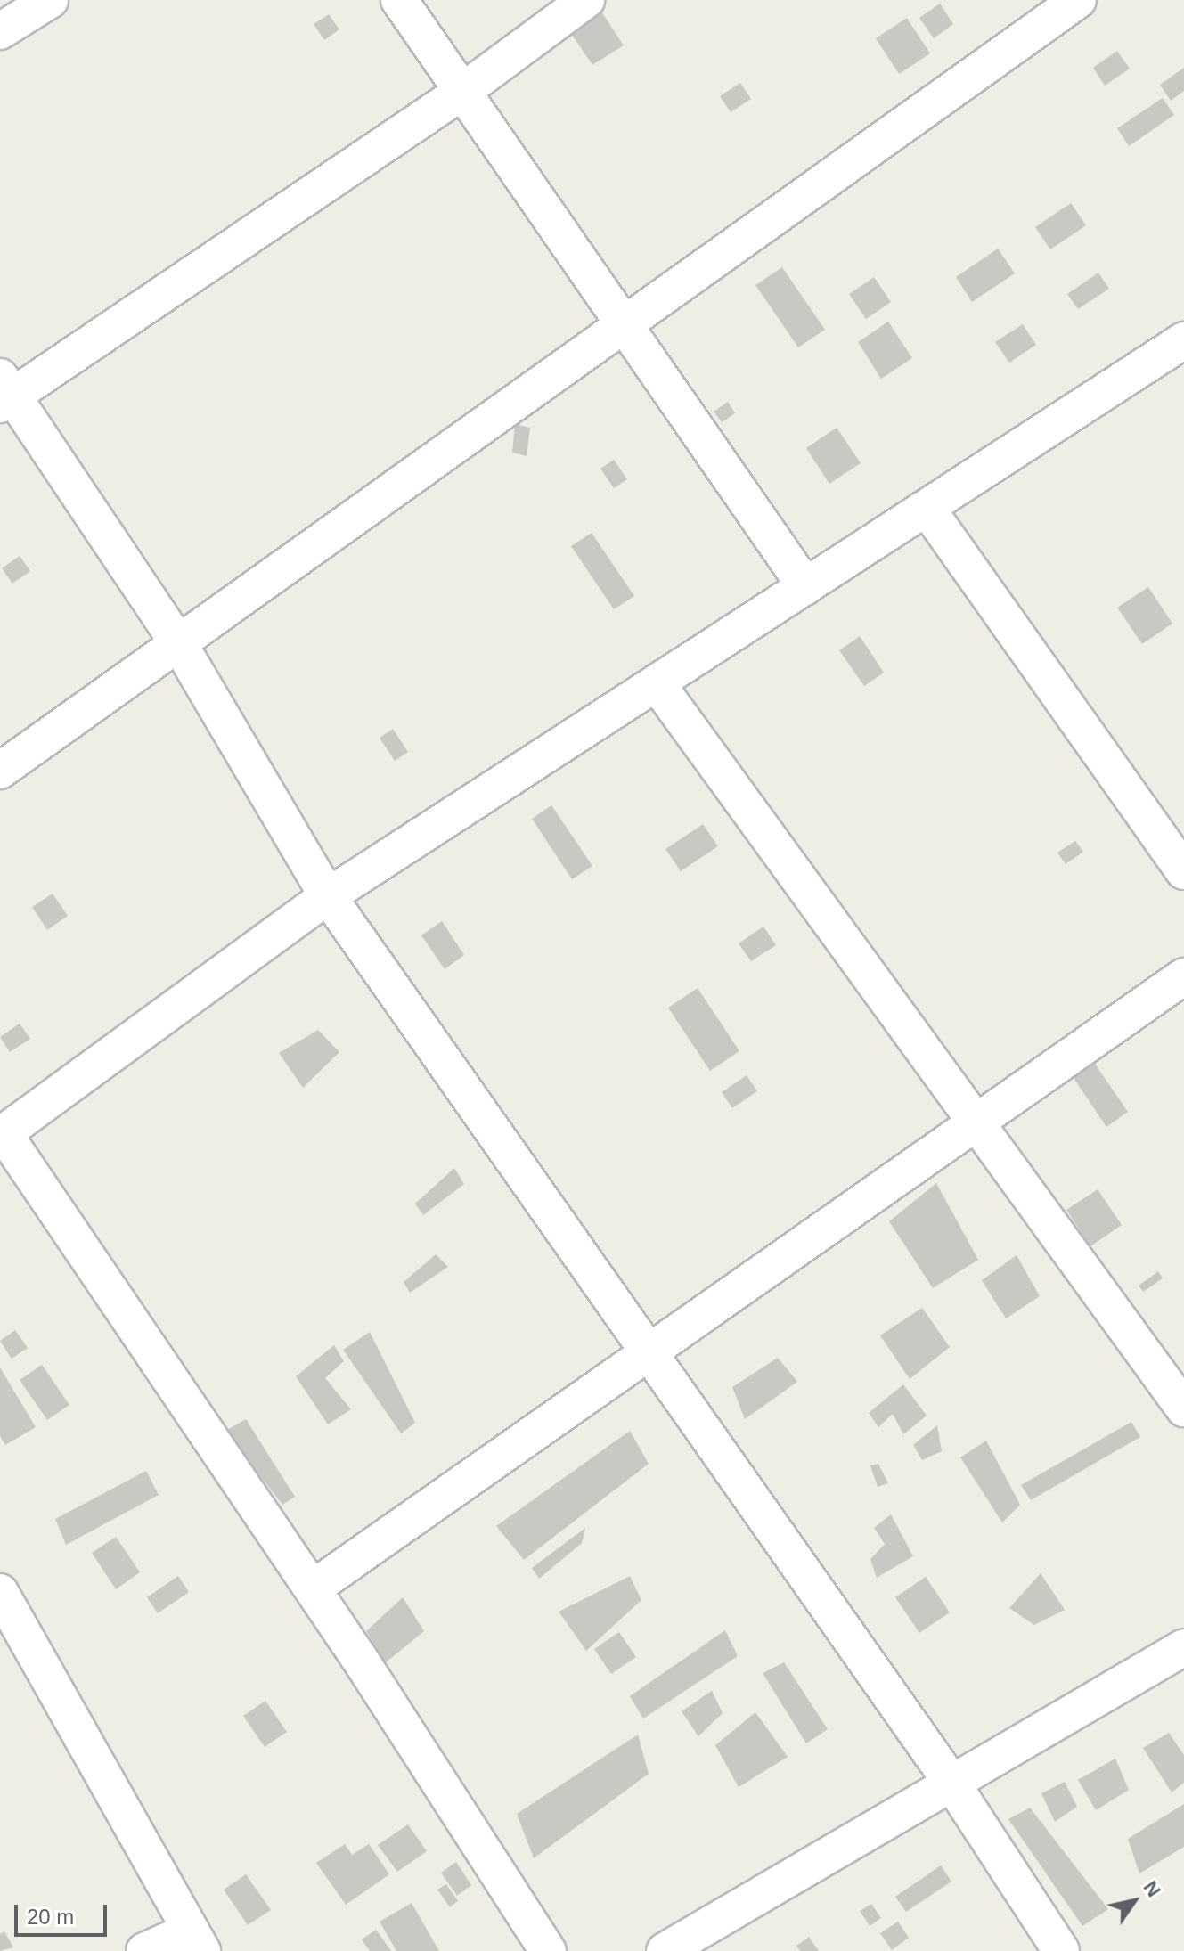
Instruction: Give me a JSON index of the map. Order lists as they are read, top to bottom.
{
  "scale_bar": "20 m",
  "north": "top right"
}
